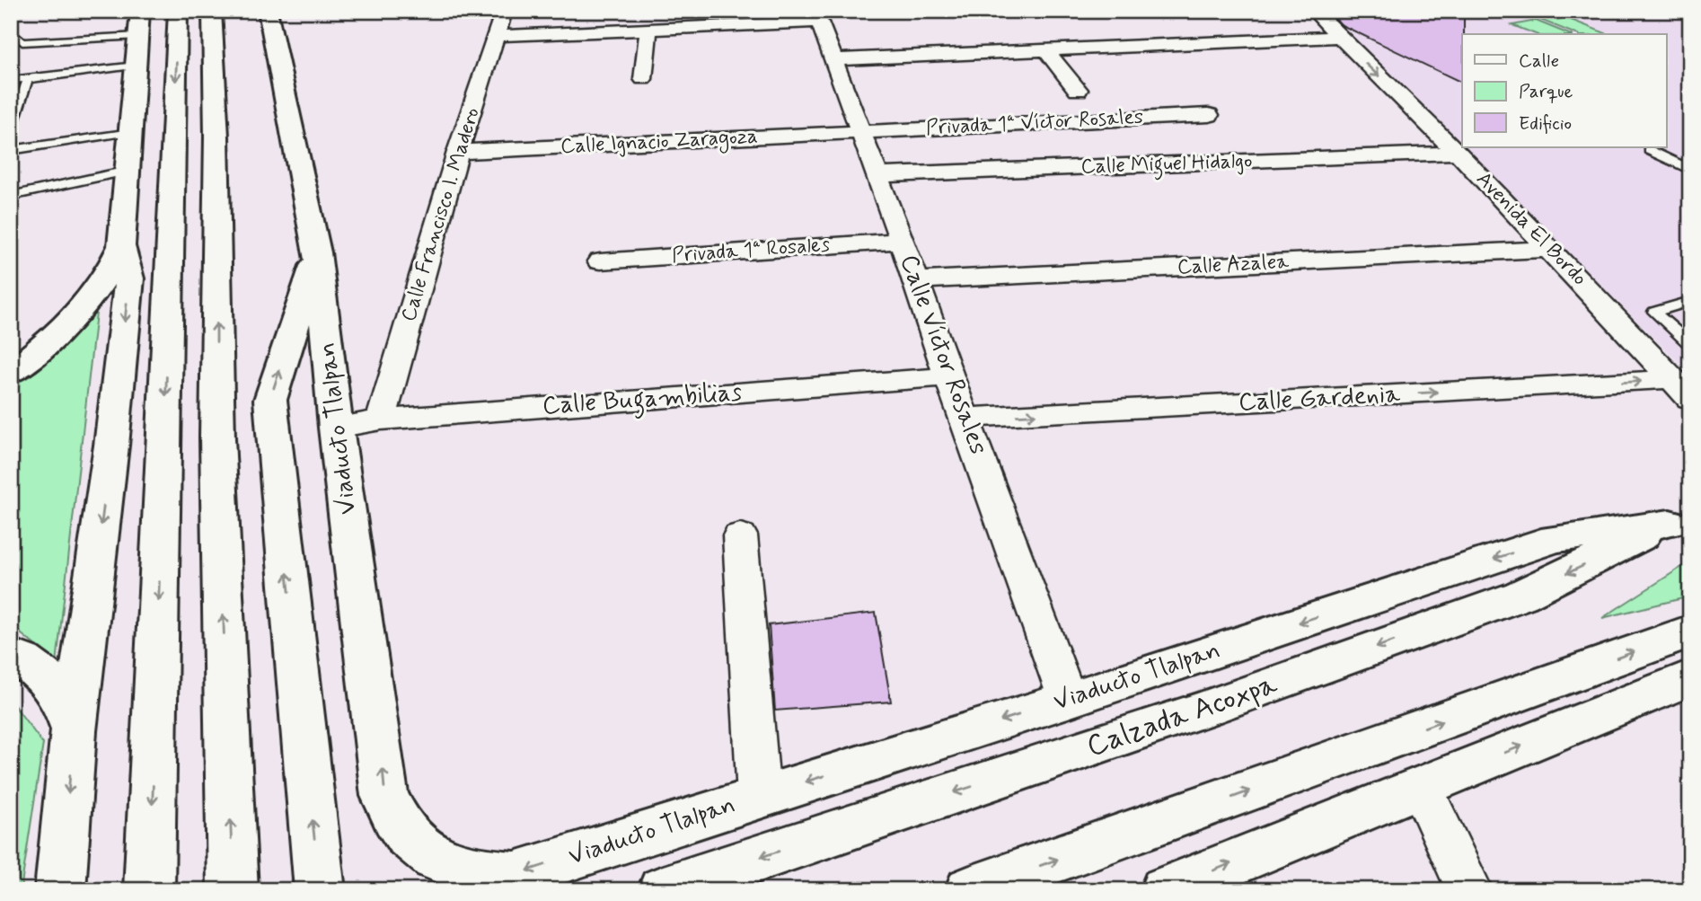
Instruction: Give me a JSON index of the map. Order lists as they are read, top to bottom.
{
  "streets": {
    "main road": ["Viaducto Tlalpan", "Calzada Acoxpa"],
    "street": [
      "Privada 1ª Víctor Rosales",
      "Calle Ignacio Zaragoza",
      "Calle Miguel Hidalgo",
      "Calle Francisco I. Madero",
      "Avenida El Bordo",
      "Privada 1ª Rosales",
      "Calle Azalea",
      "Calle Víctor Rosales",
      "Calle Gardenia",
      "Calle Bugambilias"
    ]
  },
  "crossings": [
    ["Privada 1ª Víctor Rosales", "Calle Ignacio Zaragoza"],
    ["Privada 1ª Víctor Rosales", "Calle Víctor Rosales"],
    ["Calle Ignacio Zaragoza", "Calle Francisco I. Madero"],
    ["Calle Ignacio Zaragoza", "Calle Víctor Rosales"],
    ["Calle Miguel Hidalgo", "Avenida El Bordo"],
    ["Calle Miguel Hidalgo", "Calle Víctor Rosales"],
    ["Calle Francisco I. Madero", "Calle Bugambilias"],
    ["Avenida El Bordo", "Calle Azalea"],
    ["Avenida El Bordo", "Calle Gardenia"],
    ["Privada 1ª Rosales", "Calle Víctor Rosales"],
    ["Calle Azalea", "Calle Víctor Rosales"],
    ["Calle Víctor Rosales", "Calle Gardenia"],
    ["Calle Víctor Rosales", "Calle Bugambilias"],
    ["Calle Víctor Rosales", "Viaducto Tlalpan"],
    ["Calle Bugambilias", "Viaducto Tlalpan"],
    ["Viaducto Tlalpan", "Calzada Acoxpa"]
  ],
  "one_way": ["Calle Gardenia"],
  "legend": ["Calle", "Parque", "Edificio"]
}
